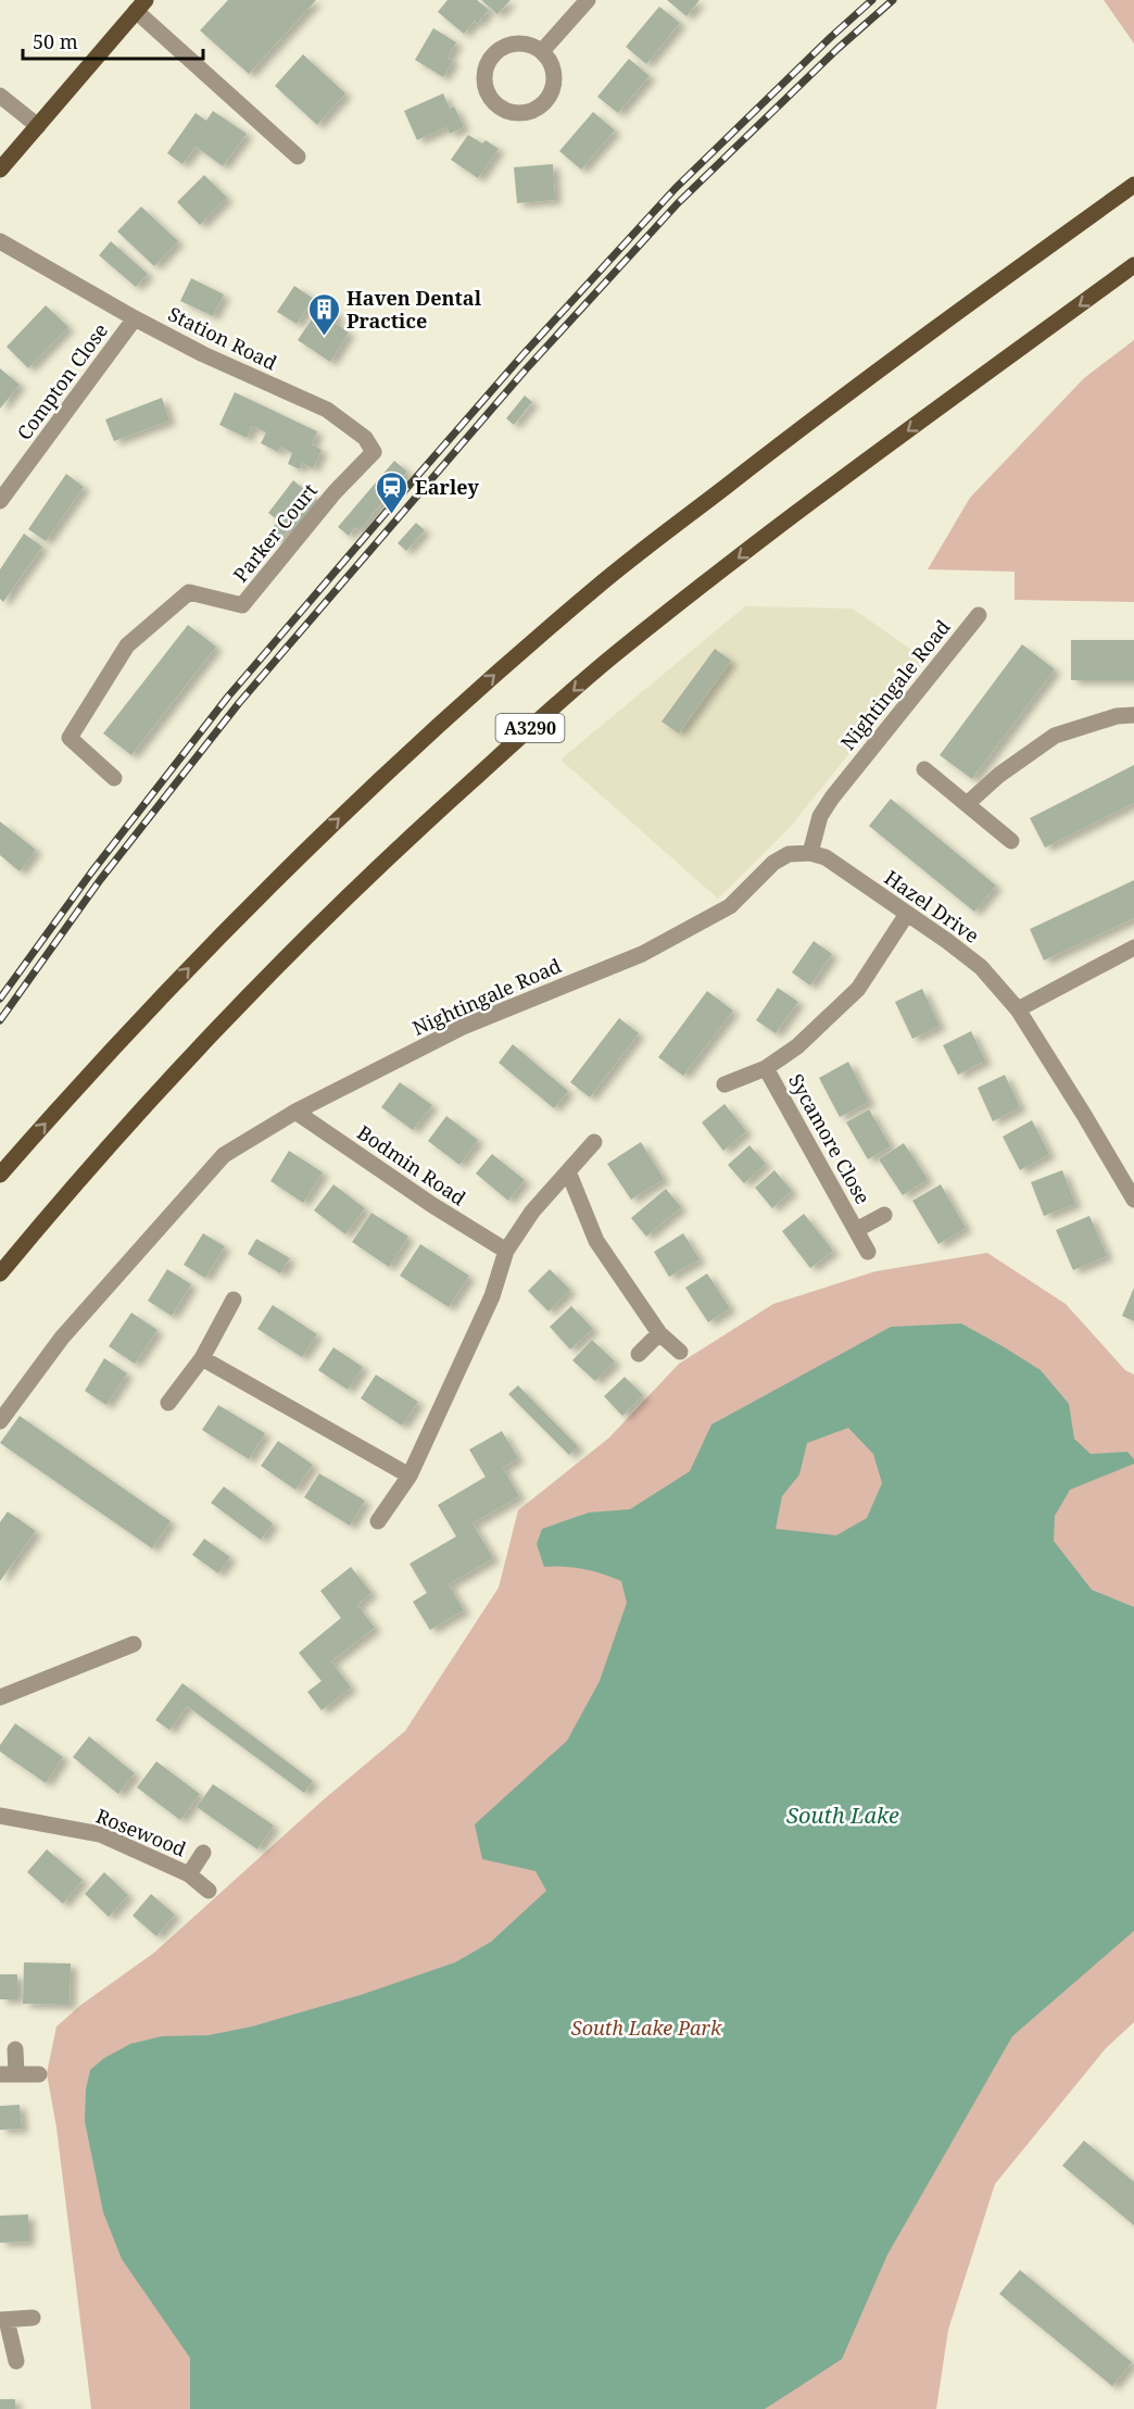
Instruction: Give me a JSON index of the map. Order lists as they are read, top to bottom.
{
  "streets": {
    "main road": ["A3290"],
    "street": [
      "Station Road",
      "Compton Close",
      "Parker Court",
      "Nightingale Road",
      "Hazel Drive",
      "Sycamore Close",
      "Bodmin Road",
      "Rosewood"
    ]
  },
  "crossings": [
    ["Station Road", "Compton Close"],
    ["Station Road", "Parker Court"],
    ["Nightingale Road", "Hazel Drive"],
    ["Nightingale Road", "Bodmin Road"],
    ["Hazel Drive", "Sycamore Close"]
  ],
  "water": ["South Lake"],
  "parks": ["South Lake Park"],
  "places": {
    "building": ["Haven Dental Practice"],
    "station": ["Earley"]
  },
  "scale_bar": "50 m"
}
